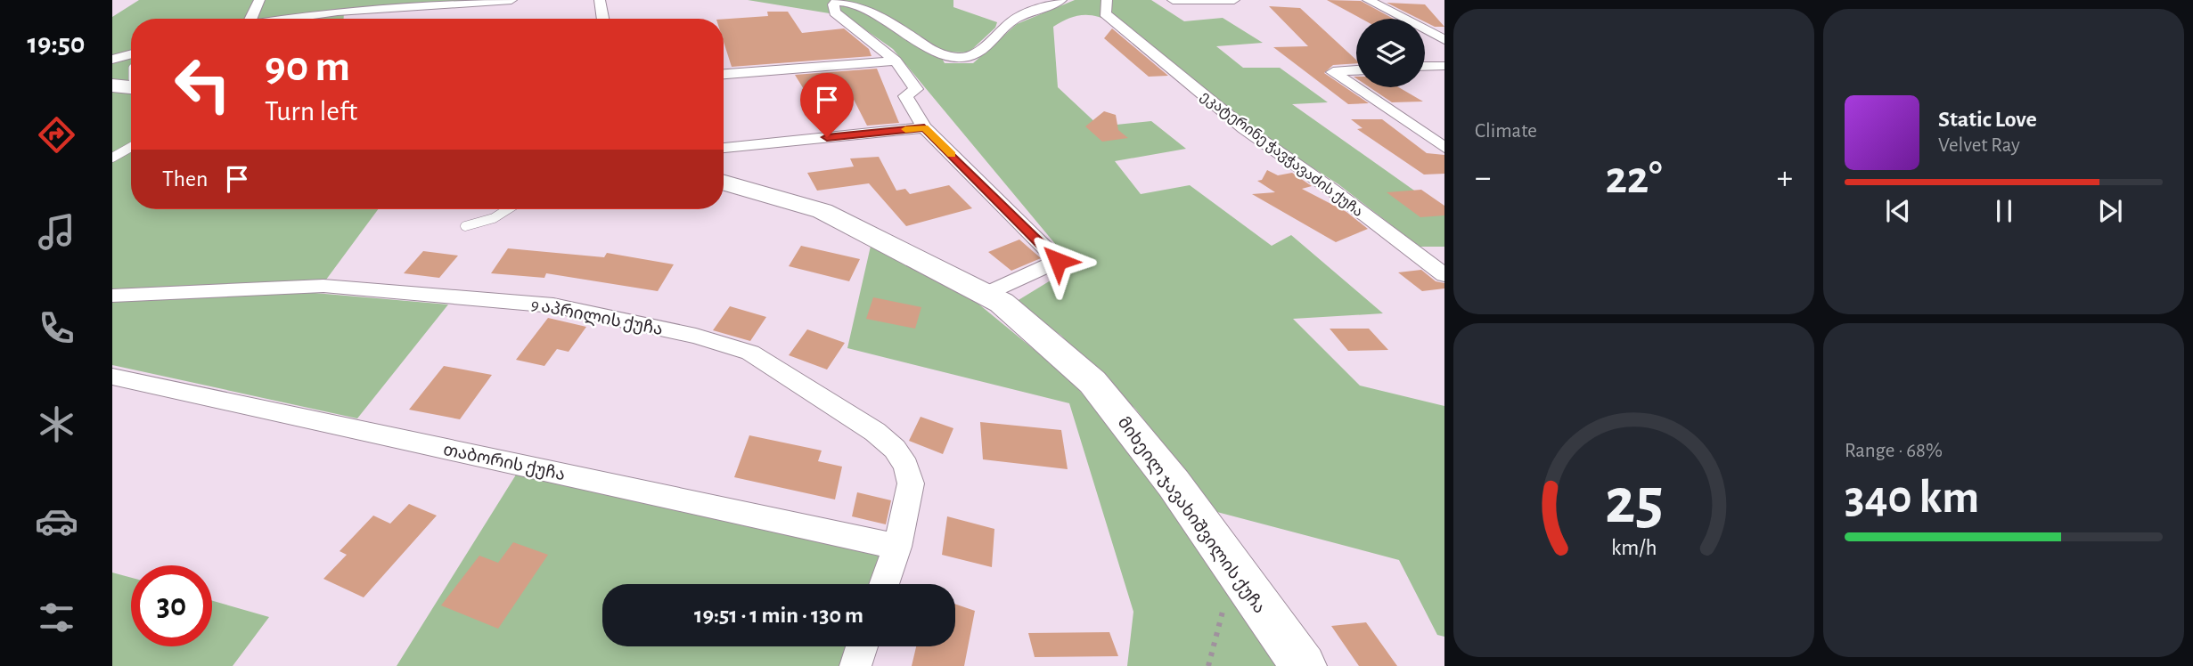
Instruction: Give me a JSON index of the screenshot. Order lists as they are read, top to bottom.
{
  "streets": {
    "main road": ["მიხეილ ჯავახიშვილის ქუჩა"],
    "street": ["ეკატერინე ჭავჭავაძის ქუჩა", "9 აპრილის ქუჩა", "თაბორის ქუჩა"]
  },
  "crossings": [
    ["9 აპრილის ქუჩა", "თაბორის ქუჩა"]
  ],
  "page": {
    "tabs": "19:50",
    "tile": [
      "Climate",
      ["Range · 68%", "340 km"]
    ],
    "turn": ["90 m", "Turn left"],
    "song": ["Static Love", "Velvet Ray"],
    "then": "Then",
    "heat": ["−", "22°", "+"],
    "limit": "30",
    "trip": "19:51 · 1 min · 130 m",
    "gauge": ["25", "km/h"]
  }
}
